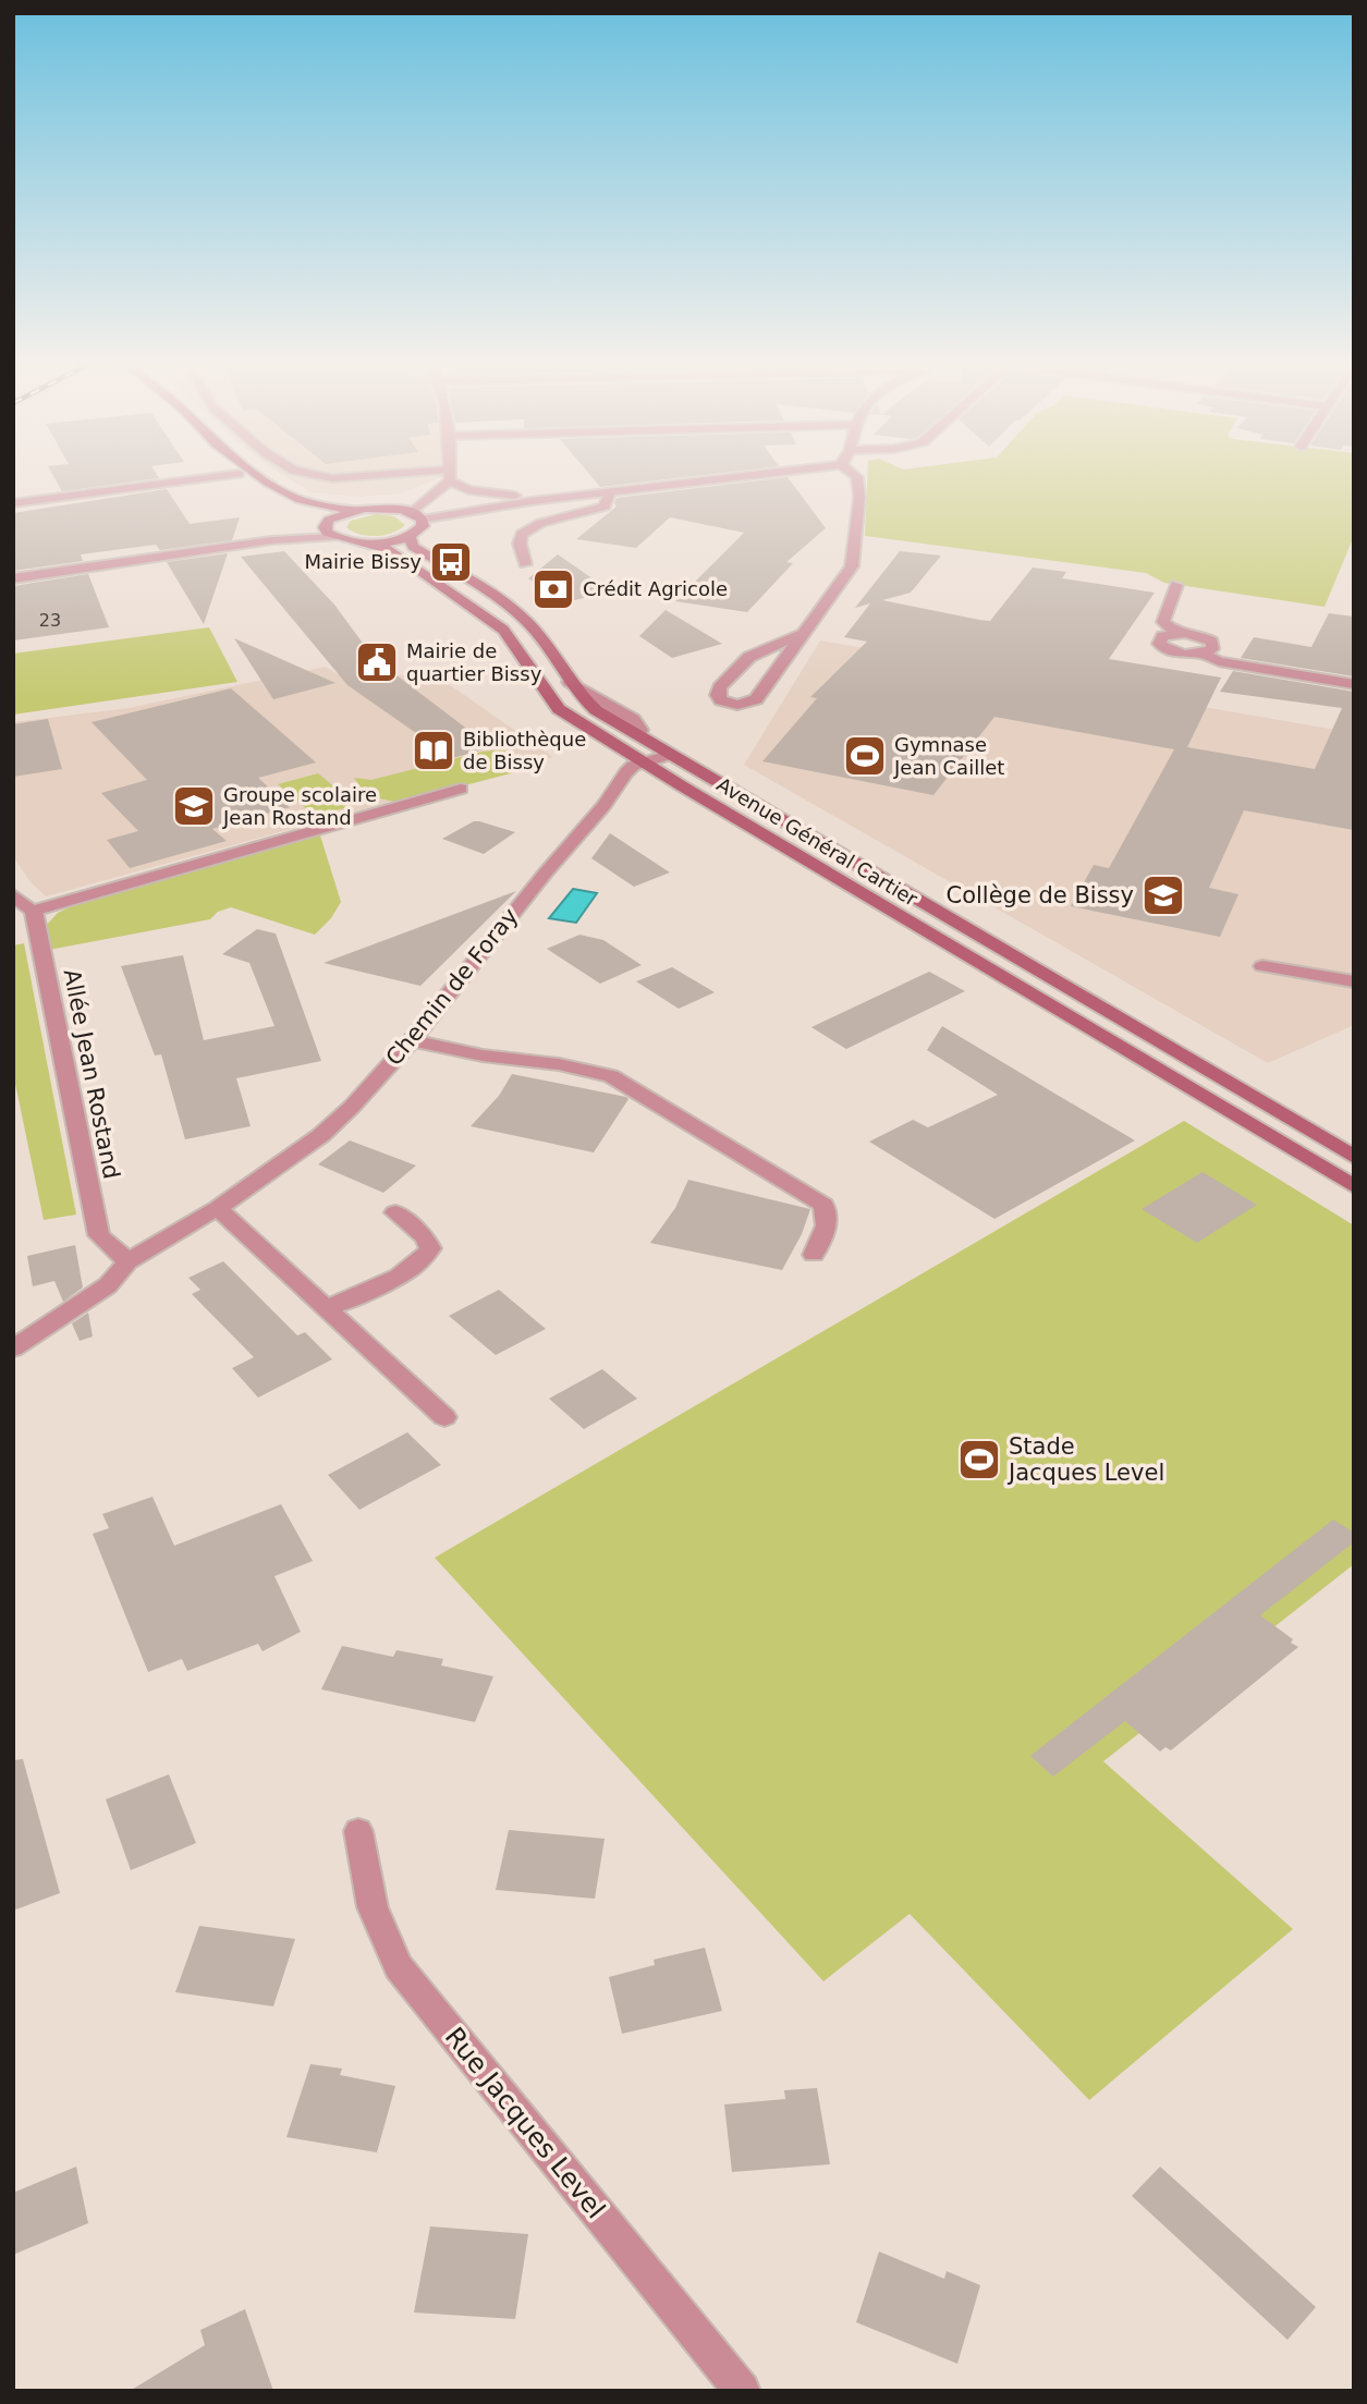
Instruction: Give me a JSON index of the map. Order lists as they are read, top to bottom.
{
  "streets": {
    "main road": ["Avenue Général Cartier"],
    "street": ["Chemin de Foray", "Allée Jean Rostand", "Rue Jacques Level"]
  },
  "crossings": [
    ["Avenue Général Cartier", "Chemin de Foray"],
    ["Chemin de Foray", "Allée Jean Rostand"]
  ],
  "places": {
    "bus stop": ["Mairie Bissy"],
    "bank": ["Crédit Agricole"],
    "public building": ["Mairie de quartier Bissy"],
    "library": ["Bibliothèque de Bissy"],
    "sports": ["Gymnase Jean Caillet", "Stade Jacques Level"],
    "school or university": ["Groupe scolaire Jean Rostand", "Collège de Bissy"]
  },
  "house_numbers": ["23"]
}
